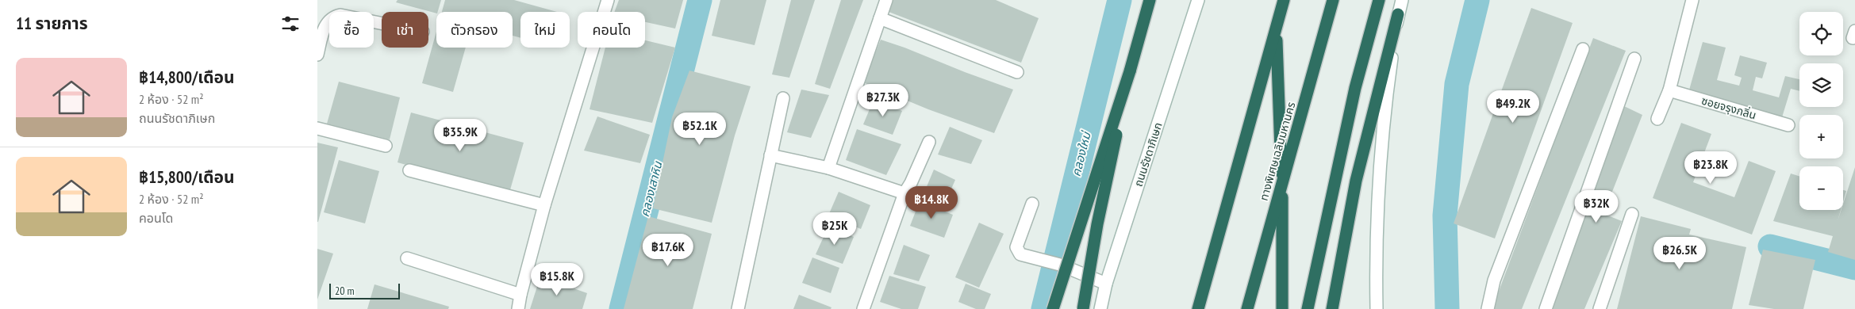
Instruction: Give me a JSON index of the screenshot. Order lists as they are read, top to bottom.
{
  "streets": {
    "highway": ["ทางพิเศษเฉลิมมหานคร"],
    "street": ["ซอยจรุงกลิ่น", "ถนนรัชดาภิเษก"]
  },
  "water": ["คลองใหม่", "คลองเสาหิน"],
  "scale_bar": "20 m",
  "page": {
    "heading": "11 รายการ",
    "map_buttons": ["+", "−"],
    "chip": [
      "ซื้อ",
      "เช่า",
      "ตัวกรอง",
      "ใหม่",
      "คอนโด"
    ],
    "list": [
      {
        "name": "฿14,800/เดือน",
        "note": "2 ห้อง · 52 m² · ถนนรัชดาภิเษก"
      },
      {
        "name": "฿15,800/เดือน",
        "note": "2 ห้อง · 52 m² · คอนโด"
      }
    ],
    "price": [
      "฿27.3K",
      "฿49.2K",
      "฿52.1K",
      "฿35.9K",
      "฿23.8K",
      "฿14.8K",
      "฿32K",
      "฿25K",
      "฿17.6K",
      "฿26.5K",
      "฿15.8K"
    ],
    "scale": "20 m"
  }
}
